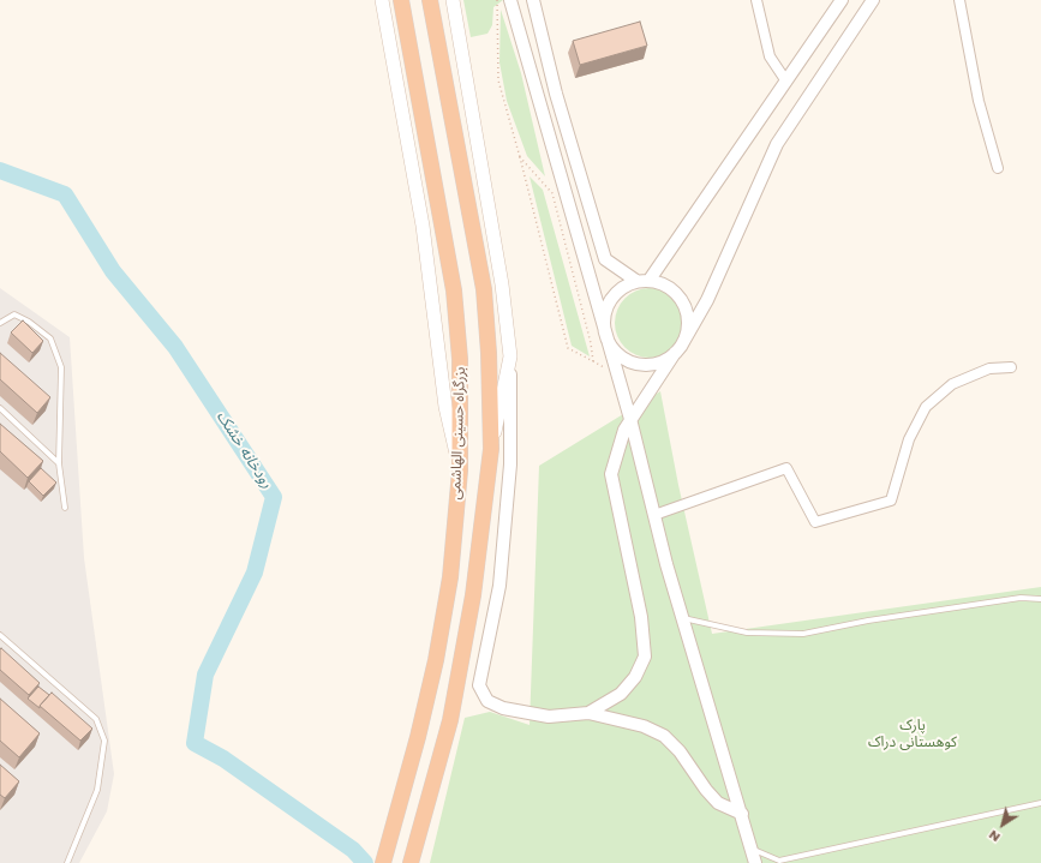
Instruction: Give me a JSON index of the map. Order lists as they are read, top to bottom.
{
  "streets": {
    "highway": ["بزرگراه حسینی الهاشمی"]
  },
  "water": ["رودخانه خشک"],
  "parks": ["پارک کوهستانی دراک"],
  "north": "bottom left"
}
